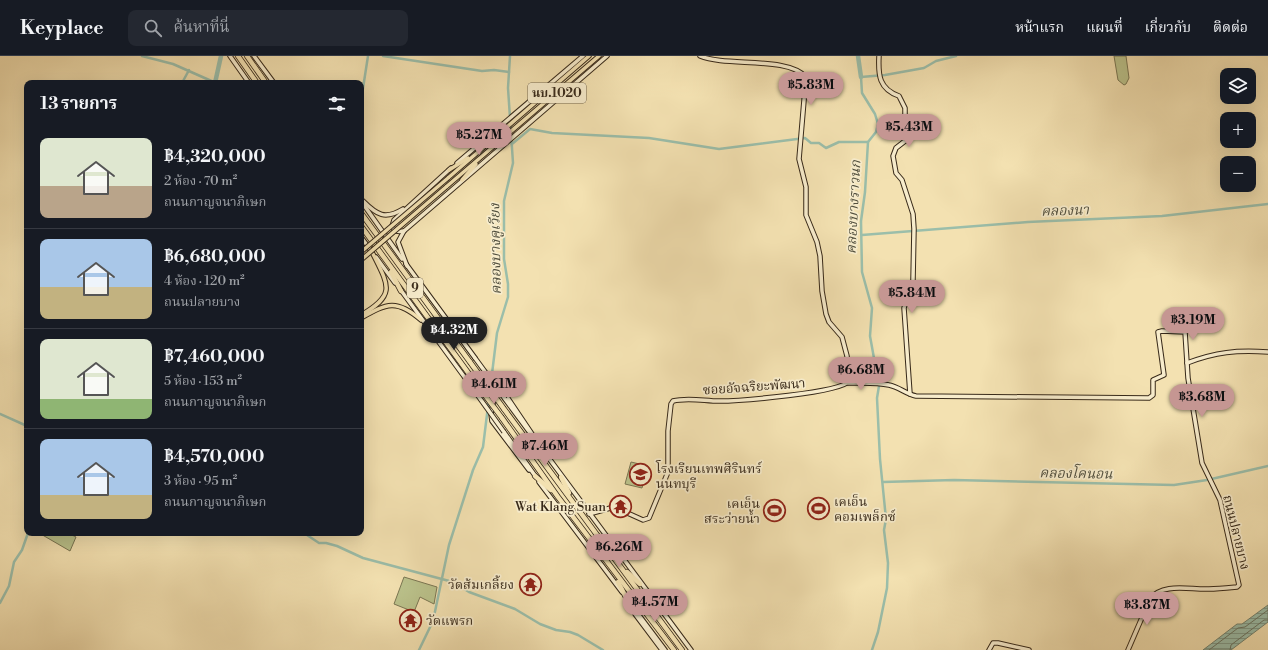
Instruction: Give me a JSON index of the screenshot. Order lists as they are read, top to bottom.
{
  "streets": {
    "highway": ["9"],
    "main road": ["นบ.1020"],
    "street": ["ซอยอัจฉริยะพัฒนา", "ถนนปลายบาง"]
  },
  "crossings": [
    ["ซอยอัจฉริยะพัฒนา", "ถนนปลายบาง"]
  ],
  "water": [
    "คลองบางราวนก",
    "คลองนา",
    "คลองบางคูเวียง",
    "คลองโคนอน"
  ],
  "places": {
    "school or university": ["โรงเรียนเทพศิรินทร์ นนทบุรี"],
    "temple": ["Wat Klang Suan", "วัดส้มเกลี้ยง", "วัดแพรก"],
    "sports": ["เคเอ็น คอมเพล็กซ์", "เคเอ็น สระว่ายน้ำ"]
  },
  "page": {
    "header": "Keyplace",
    "search": "ค้นหาที่นี่",
    "nav": [
      "หน้าแรก",
      "แผนที่",
      "เกี่ยวกับ",
      "ติดต่อ"
    ],
    "map_buttons": ["+", "−"],
    "price": [
      "฿5.83M",
      "฿5.43M",
      "฿5.27M",
      "฿5.84M",
      "฿3.19M",
      "฿4.32M",
      "฿6.68M",
      "฿4.61M",
      "฿3.68M",
      "฿7.46M",
      "฿6.26M",
      "฿4.57M",
      "฿3.87M"
    ],
    "heading": "13 รายการ",
    "list": [
      {
        "name": "฿4,320,000",
        "note": "2 ห้อง · 70 m² · ถนนกาญจนาภิเษก"
      },
      {
        "name": "฿6,680,000",
        "note": "4 ห้อง · 120 m² · ถนนปลายบาง"
      },
      {
        "name": "฿7,460,000",
        "note": "5 ห้อง · 153 m² · ถนนกาญจนาภิเษก"
      },
      {
        "name": "฿4,570,000",
        "note": "3 ห้อง · 95 m² · ถนนกาญจนาภิเษก"
      }
    ]
  }
}
